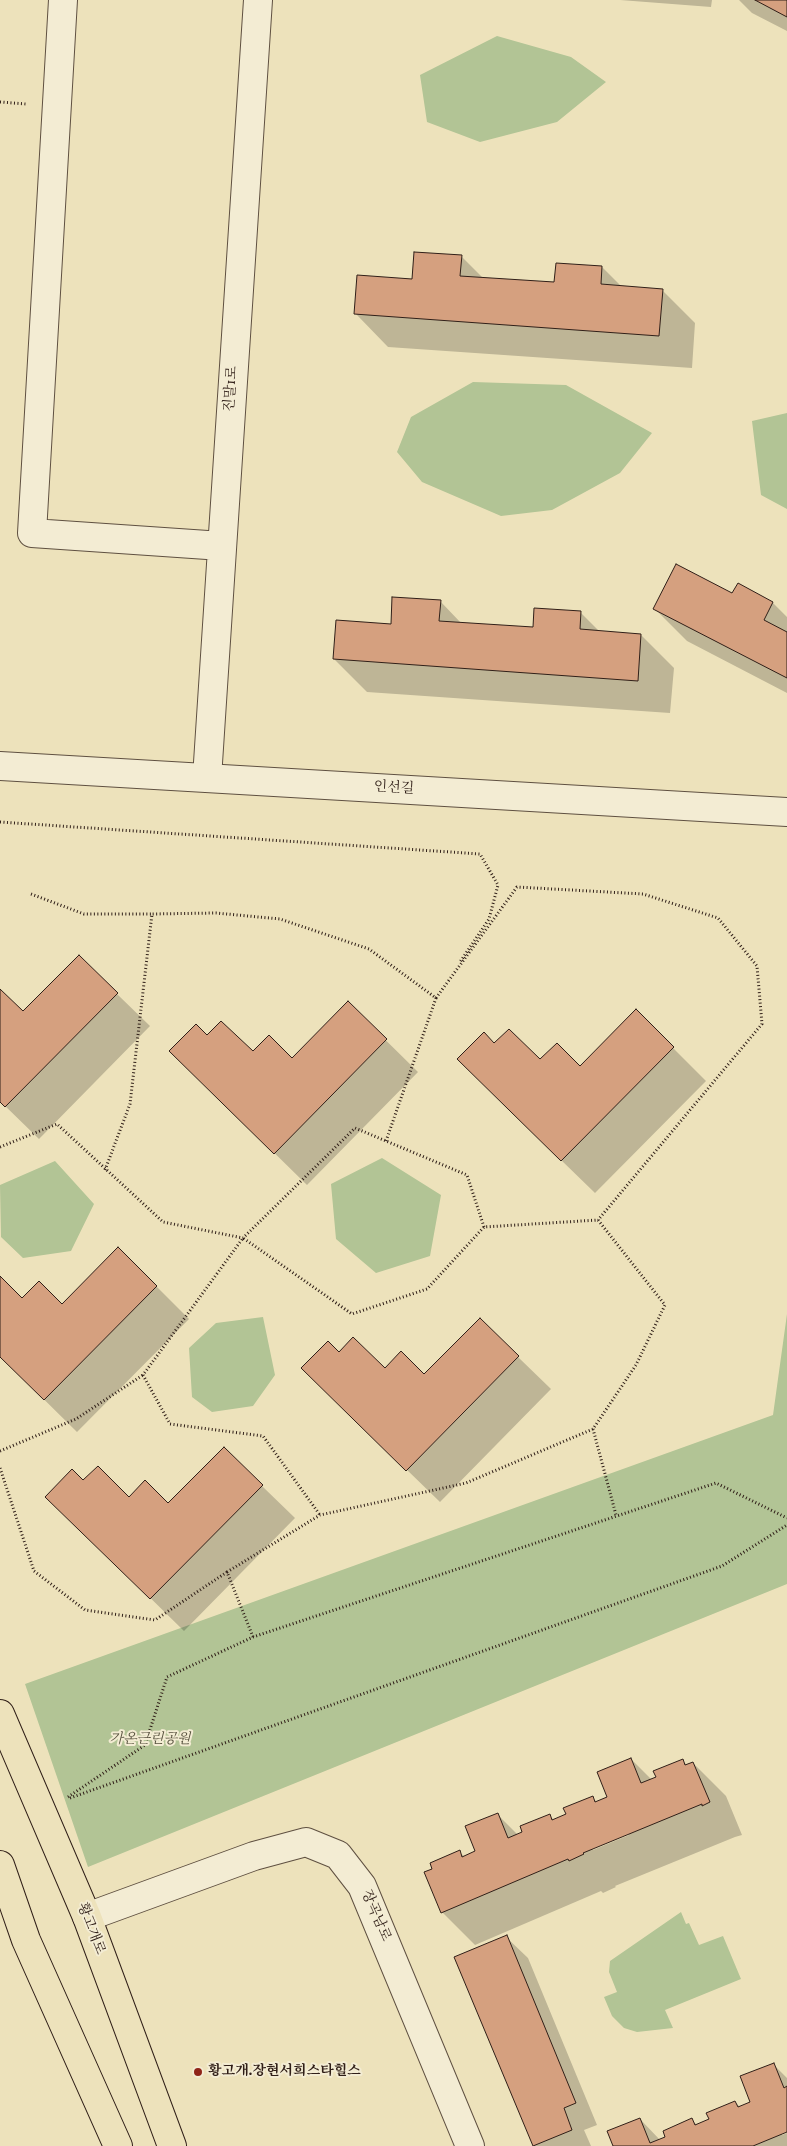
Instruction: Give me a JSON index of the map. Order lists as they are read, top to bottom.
{
  "streets": {
    "main road": ["황고개로"],
    "street": ["진말1로", "인선길", "장곡남로"]
  },
  "crossings": [
    ["진말1로", "인선길"],
    ["장곡남로", "황고개로"]
  ],
  "parks": ["가온근린공원"],
  "places": ["황고개.장현서희스타힐스"]
}
